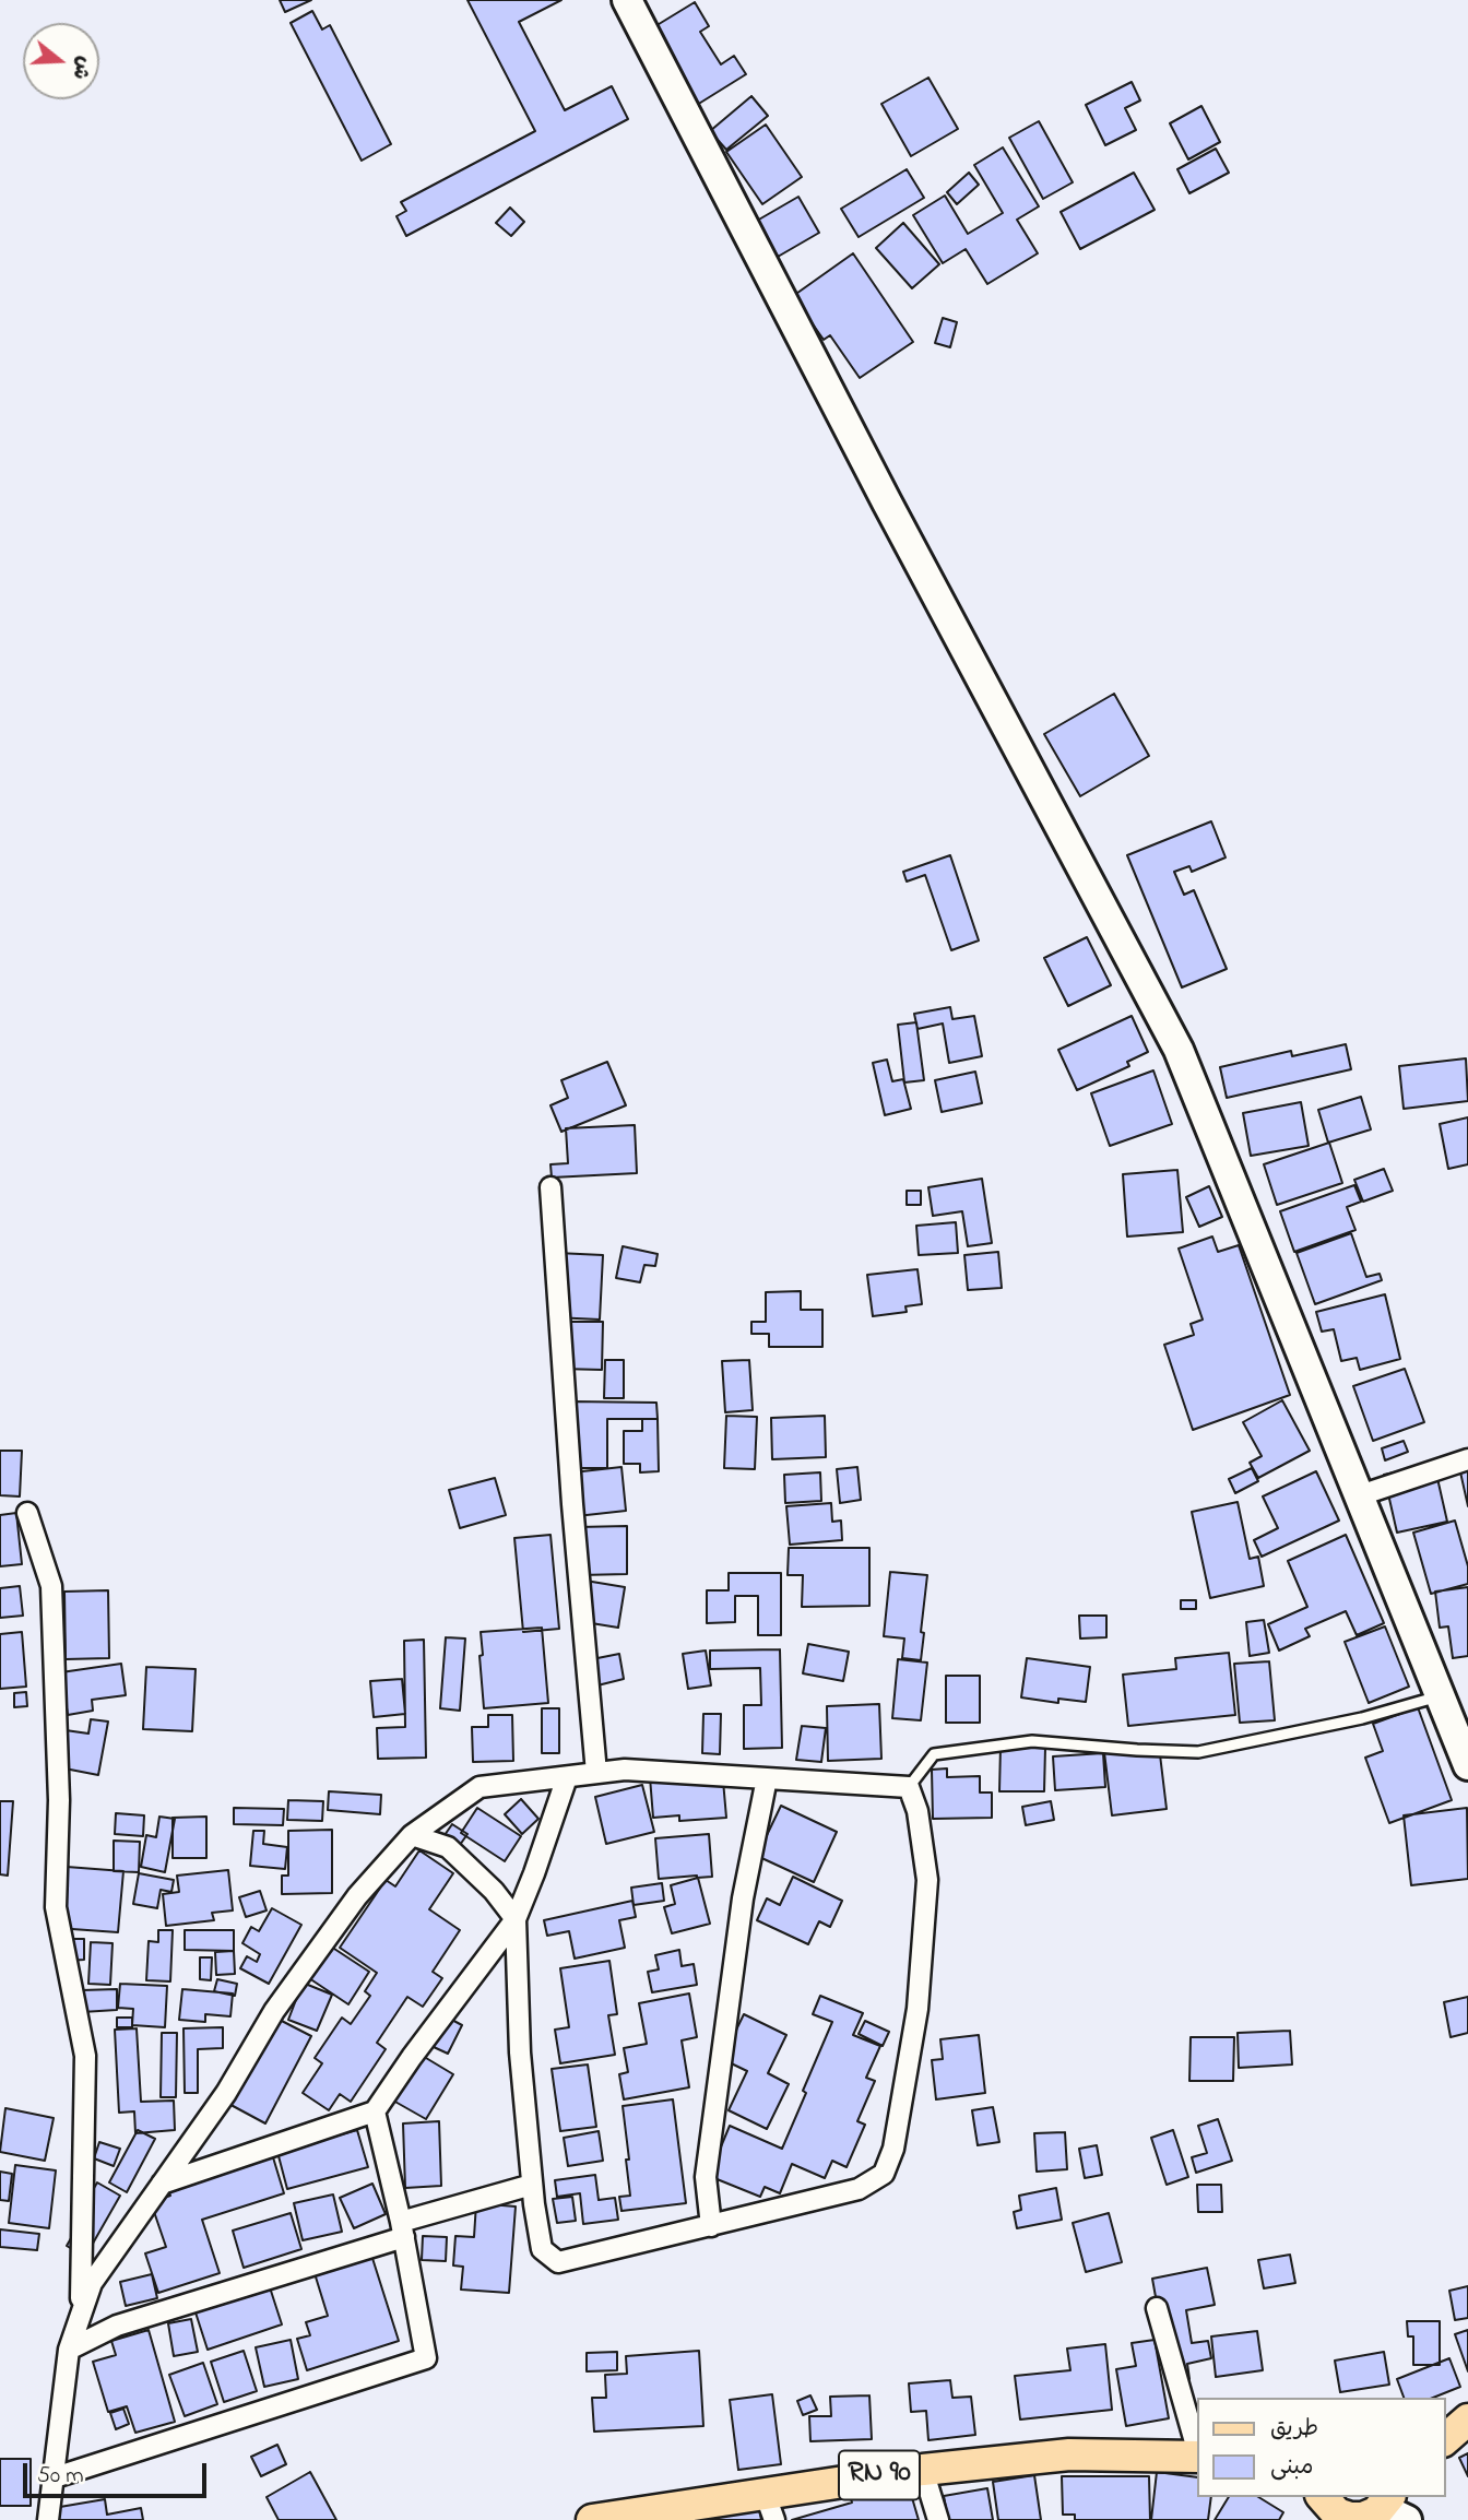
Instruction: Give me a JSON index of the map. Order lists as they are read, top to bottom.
{
  "streets": {
    "main road": ["RN 90"]
  },
  "legend": ["طريق", "مبنى"],
  "scale_bar": "50 m",
  "north": "right"
}
